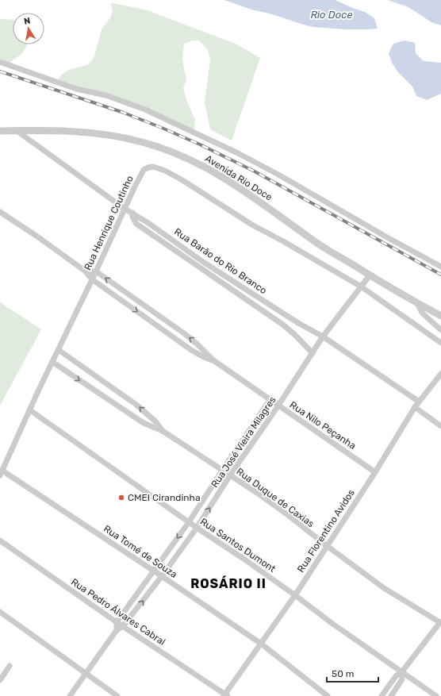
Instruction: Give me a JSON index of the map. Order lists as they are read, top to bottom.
{
  "streets": {
    "street": [
      "Avenida Rio Doce",
      "Rua Henrique Coutinho",
      "Rua Barão do Rio Branco",
      "Rua Nilo Peçanha",
      "Rua José Vieira Milagres",
      "Rua Duque de Caxias",
      "Rua Florentino Avidos",
      "Rua Santos Dumont",
      "Rua Tomé de Souza",
      "Rua Pedro Álvares Cabral"
    ]
  },
  "crossings": [
    ["Avenida Rio Doce", "Rua Barão do Rio Branco"],
    ["Avenida Rio Doce", "Rua José Vieira Milagres"],
    ["Rua Henrique Coutinho", "Rua Barão do Rio Branco"],
    ["Rua Henrique Coutinho", "Rua Nilo Peçanha"],
    ["Rua Henrique Coutinho", "Rua José Vieira Milagres"],
    ["Rua Henrique Coutinho", "Rua Duque de Caxias"],
    ["Rua Henrique Coutinho", "Rua Santos Dumont"],
    ["Rua Henrique Coutinho", "Rua Tomé de Souza"],
    ["Rua Barão do Rio Branco", "Rua José Vieira Milagres"],
    ["Rua Barão do Rio Branco", "Rua Florentino Avidos"],
    ["Rua Nilo Peçanha", "Rua José Vieira Milagres"],
    ["Rua Nilo Peçanha", "Rua Florentino Avidos"],
    ["Rua José Vieira Milagres", "Rua Duque de Caxias"],
    ["Rua José Vieira Milagres", "Rua Santos Dumont"],
    ["Rua José Vieira Milagres", "Rua Tomé de Souza"],
    ["Rua José Vieira Milagres", "Rua Pedro Álvares Cabral"],
    ["Rua Duque de Caxias", "Rua Florentino Avidos"],
    ["Rua Florentino Avidos", "Rua Santos Dumont"],
    ["Rua Florentino Avidos", "Rua Tomé de Souza"],
    ["Rua Florentino Avidos", "Rua Pedro Álvares Cabral"]
  ],
  "districts": ["ROSÁRIO II"],
  "water": ["Rio Doce"],
  "places": ["CMEI Cirandinha"],
  "scale_bar": "50 m",
  "north": "top"
}
